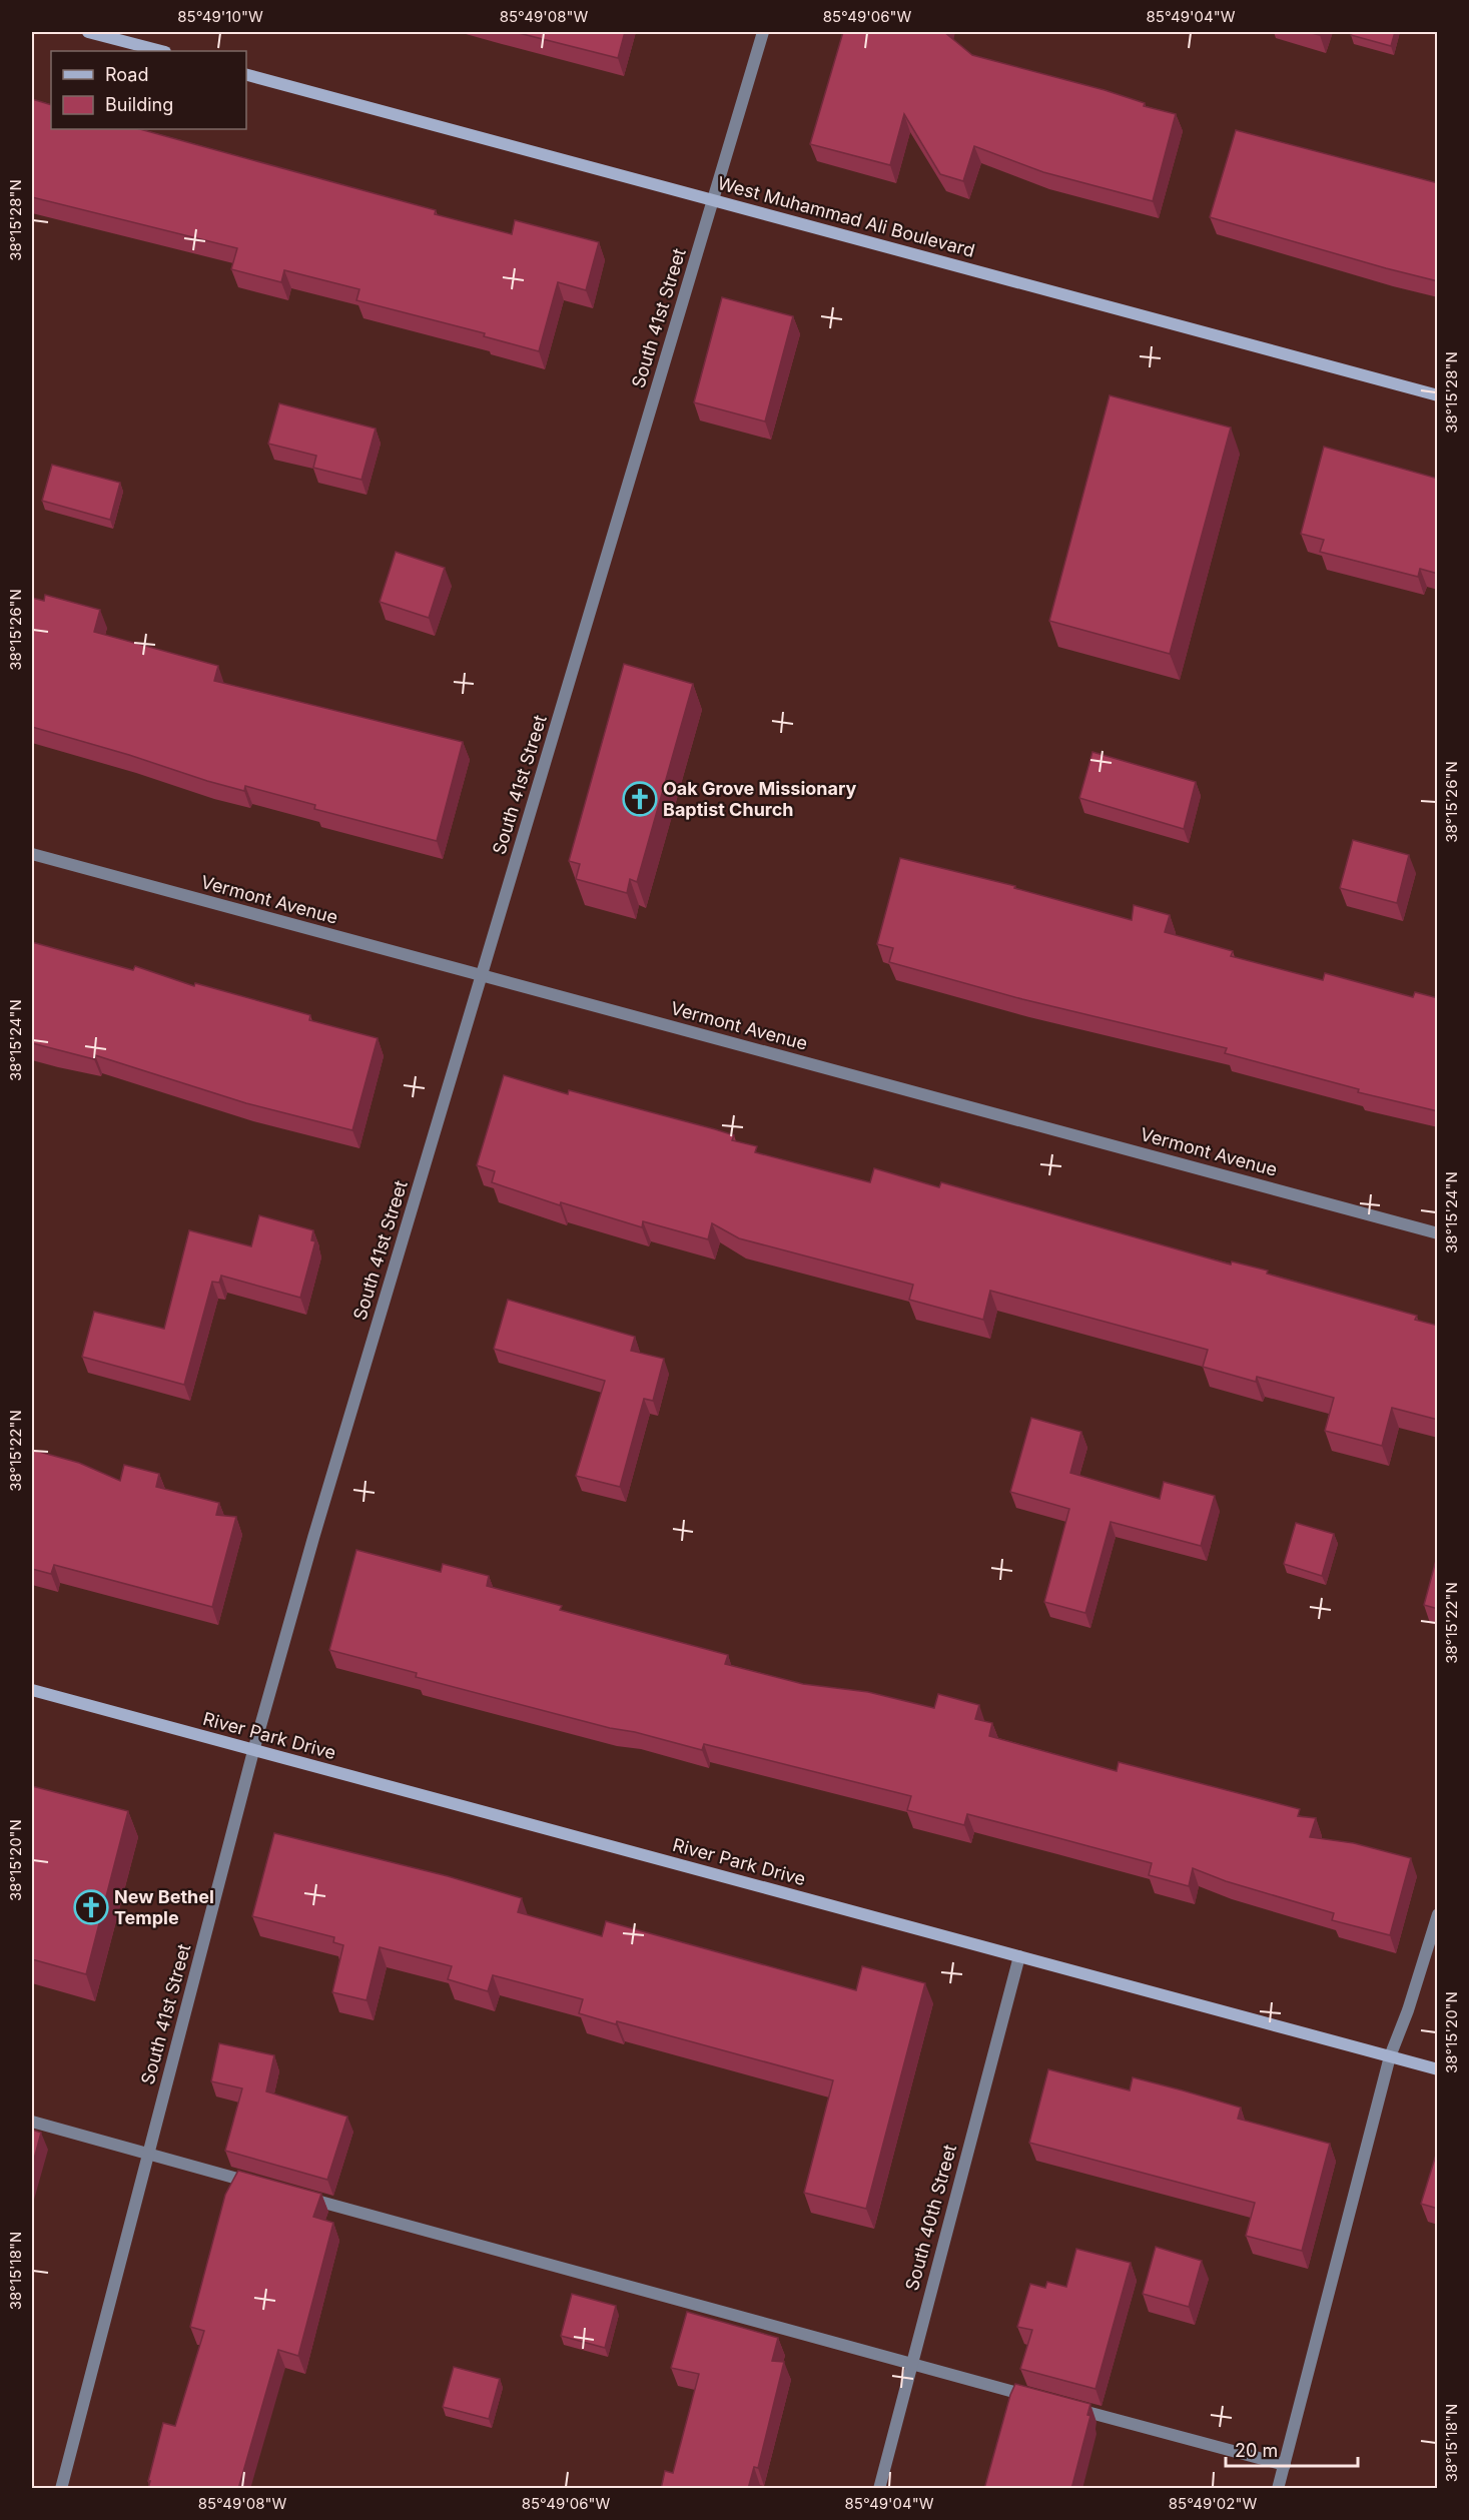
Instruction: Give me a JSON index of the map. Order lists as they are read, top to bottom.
{
  "streets": {
    "street": [
      "West Muhammad Ali Boulevard",
      "South 41st Street",
      "Vermont Avenue",
      "River Park Drive",
      "South 40th Street"
    ]
  },
  "crossings": [
    ["West Muhammad Ali Boulevard", "South 41st Street"],
    ["South 41st Street", "Vermont Avenue"],
    ["South 41st Street", "River Park Drive"],
    ["River Park Drive", "South 40th Street"]
  ],
  "places": {
    "church": ["Oak Grove Missionary Baptist Church", "New Bethel Temple"]
  },
  "legend": ["Road", "Building"],
  "scale_bar": "20 m",
  "coordinates": [
    "85°49'10\"W",
    "85°49'08\"W",
    "85°49'06\"W",
    "85°49'04\"W",
    "38°15'28\"N",
    "38°15'26\"N",
    "38°15'24\"N",
    "38°15'22\"N",
    "38°15'20\"N",
    "38°15'18\"N",
    "85°49'02\"W"
  ]
}
